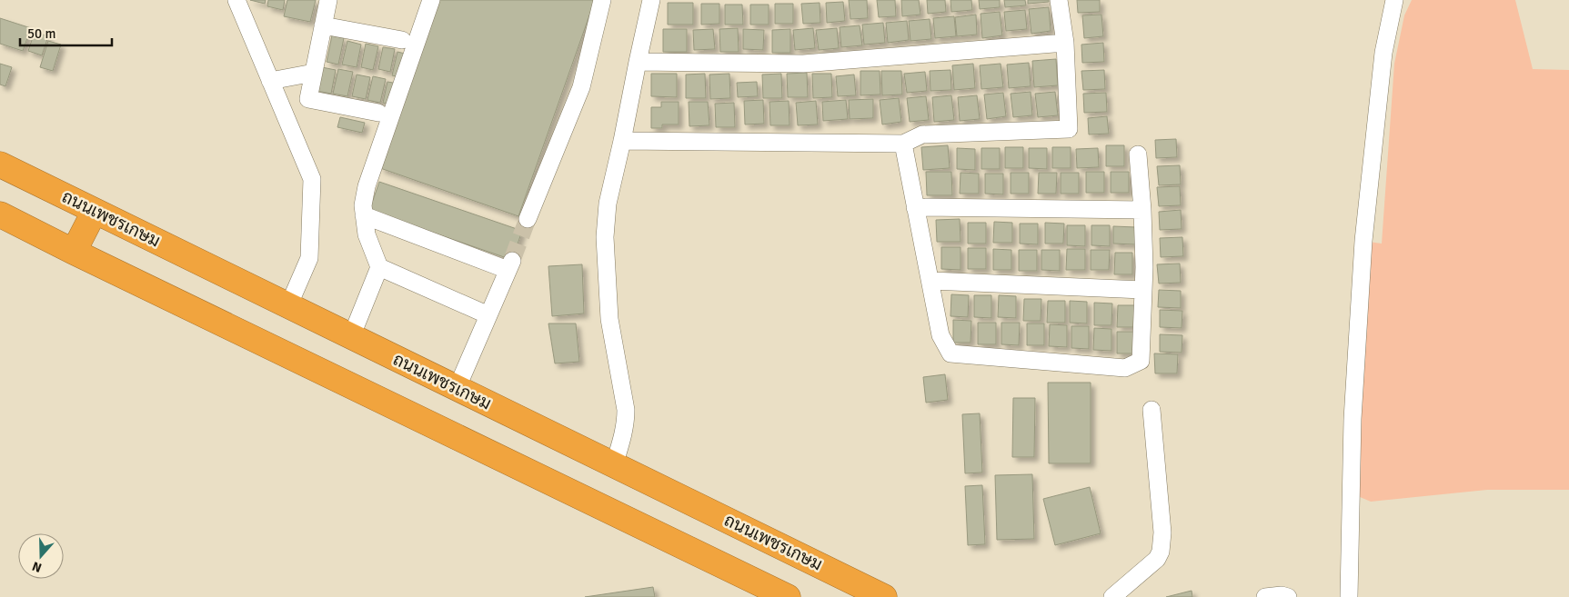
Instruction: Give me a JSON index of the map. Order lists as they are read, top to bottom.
{
  "streets": {
    "highway": ["ถนนเพชรเกษม"]
  },
  "scale_bar": "50 m",
  "north": "bottom"
}
